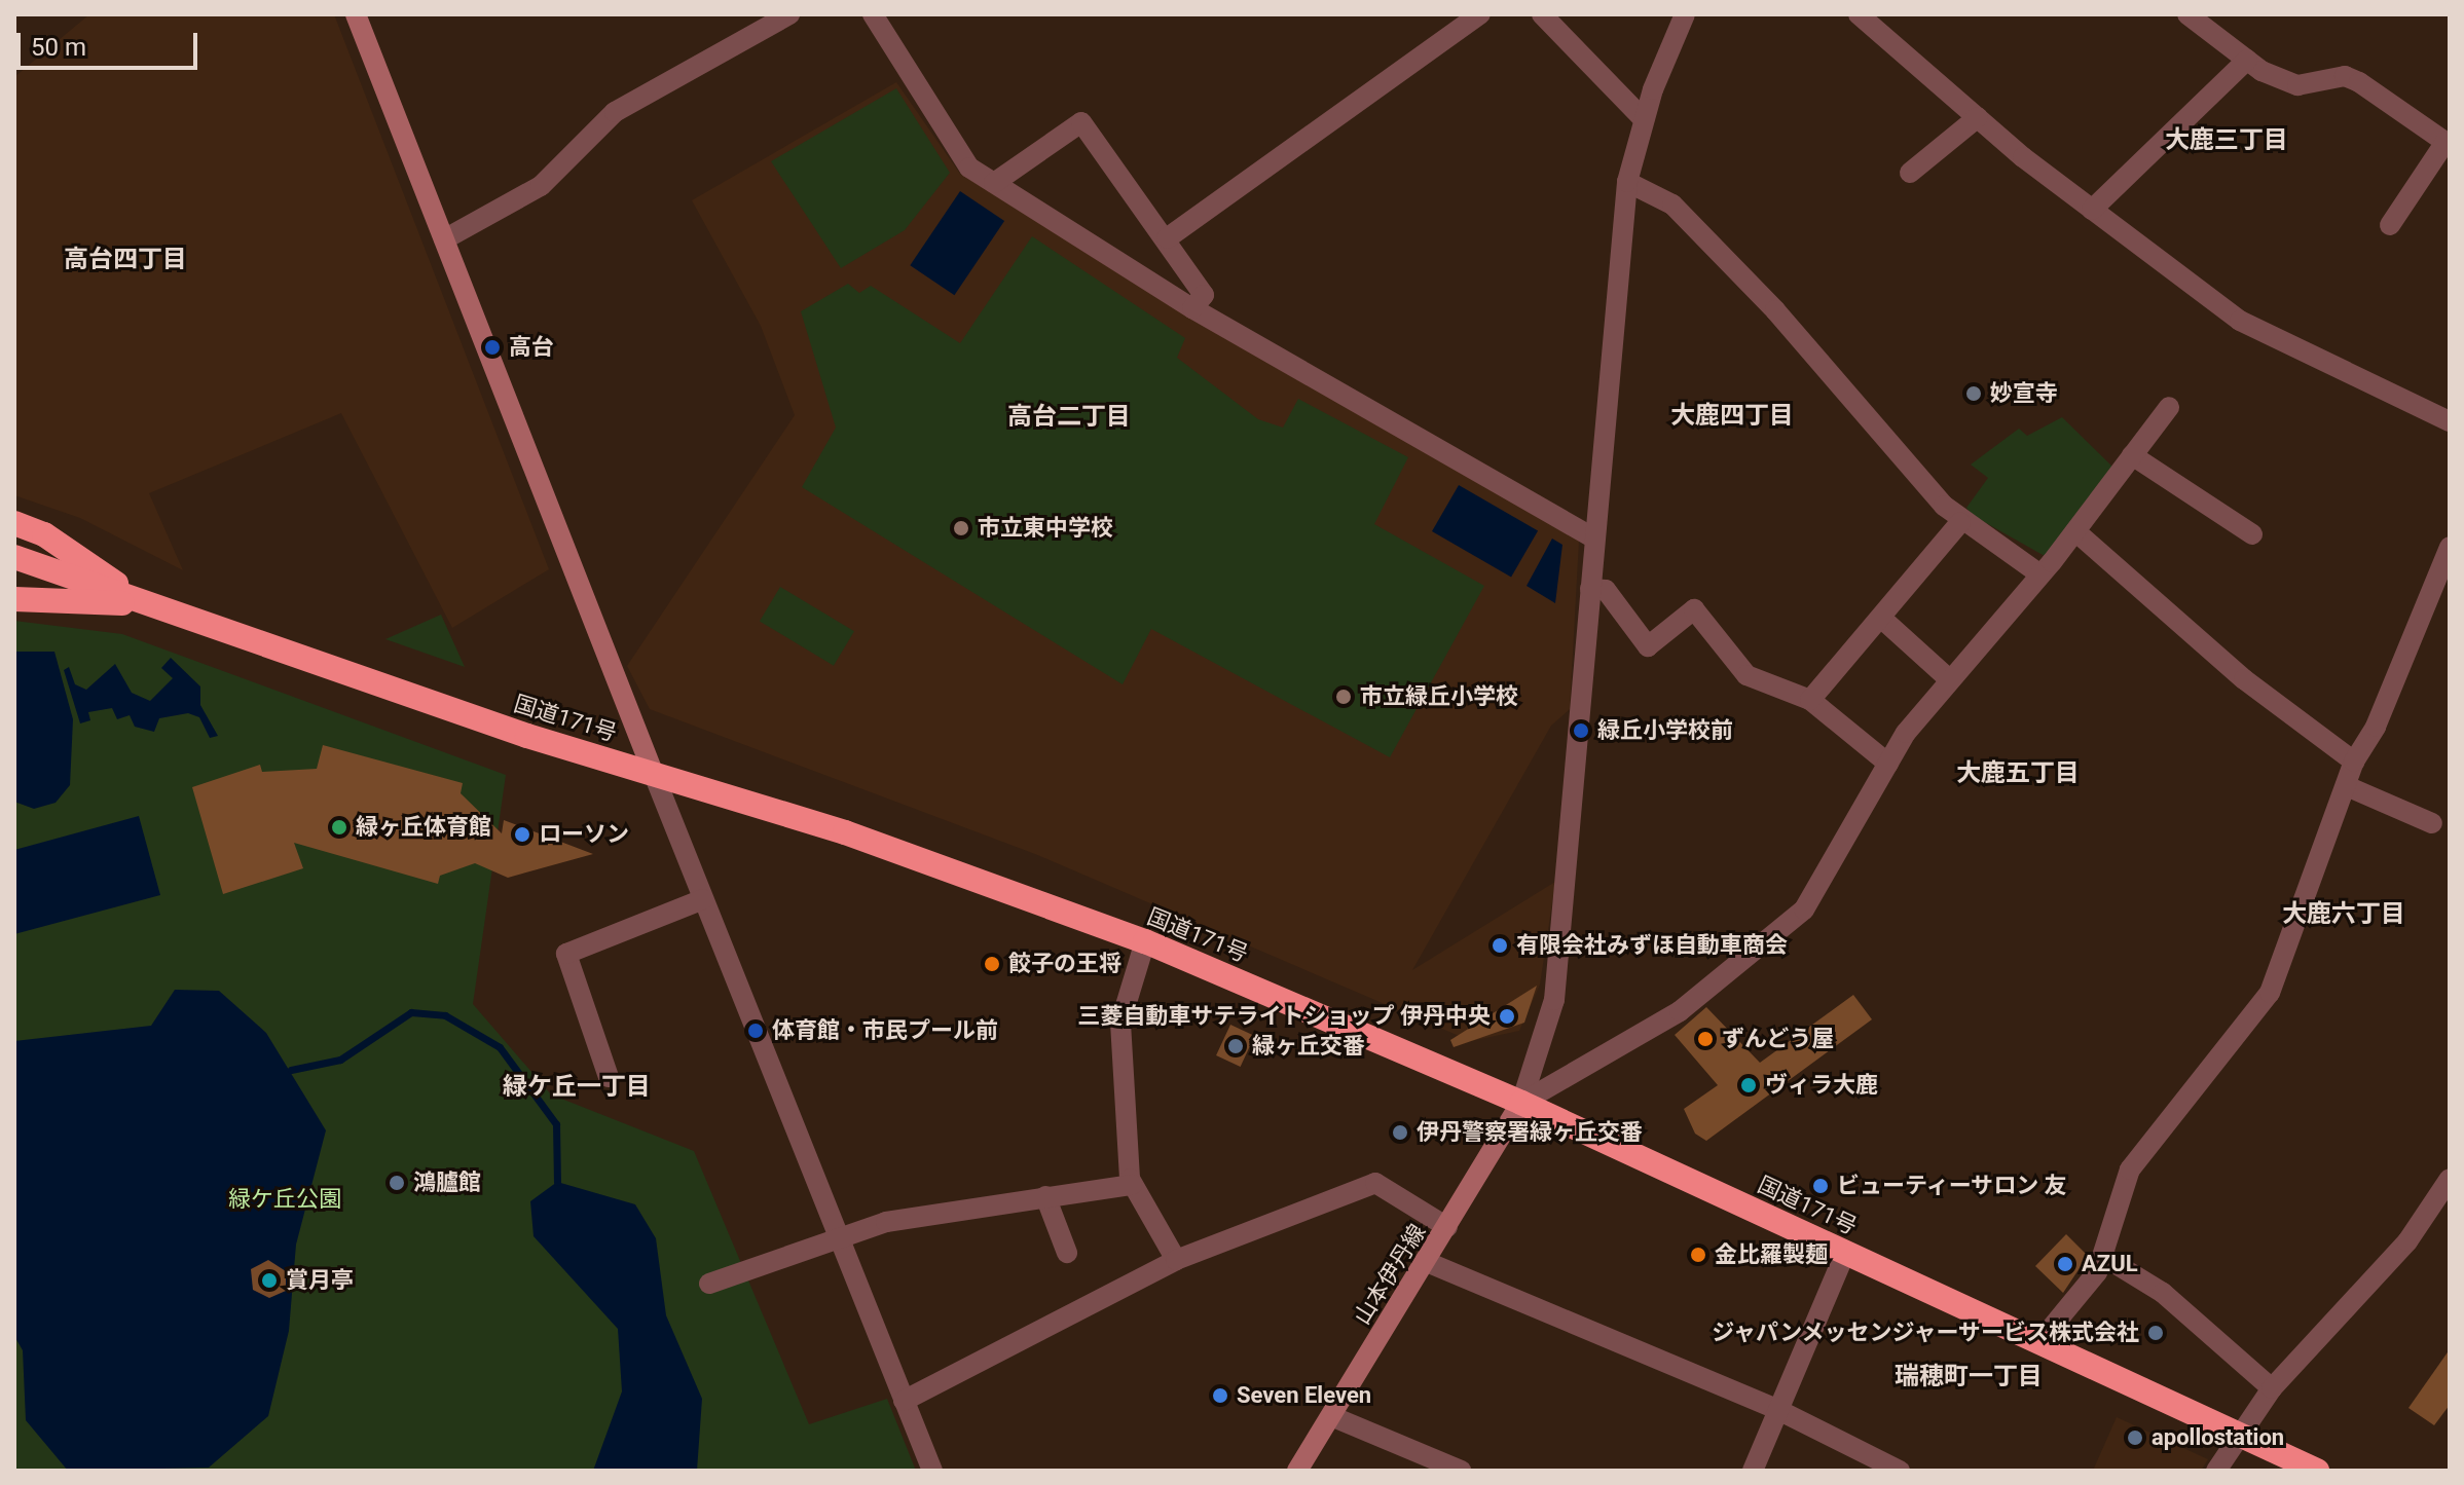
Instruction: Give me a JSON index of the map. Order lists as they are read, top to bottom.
{
  "streets": {
    "highway": ["国道171号"],
    "street": ["山本伊丹線"]
  },
  "crossings": [
    ["国道171号", "山本伊丹線"]
  ],
  "districts": [
    "大鹿三丁目",
    "高台四丁目",
    "大鹿四丁目",
    "高台二丁目",
    "大鹿五丁目",
    "大鹿六丁目",
    "緑ケ丘一丁目",
    "瑞穂町一丁目"
  ],
  "parks": ["緑ケ丘公園"],
  "places": [
    "高台",
    "妙宣寺",
    "市立東中学校",
    "市立緑丘小学校",
    "緑丘小学校前",
    "緑ヶ丘体育館",
    "ローソン",
    "有限会社みずほ自動車商会",
    "餃子の王将",
    "三菱自動車サテライトショップ 伊丹中央",
    "体育館・市民プール前",
    "ずんどう屋",
    "緑ヶ丘交番",
    "ヴィラ大鹿",
    "伊丹警察署緑ヶ丘交番",
    "鴻臚館",
    "ビューティーサロン 友",
    "金比羅製麺",
    "AZUL",
    "賞月亭",
    "ジャパンメッセンジャーサービス株式会社",
    "Seven Eleven",
    "apollostation"
  ],
  "scale_bar": "50 m"
}
